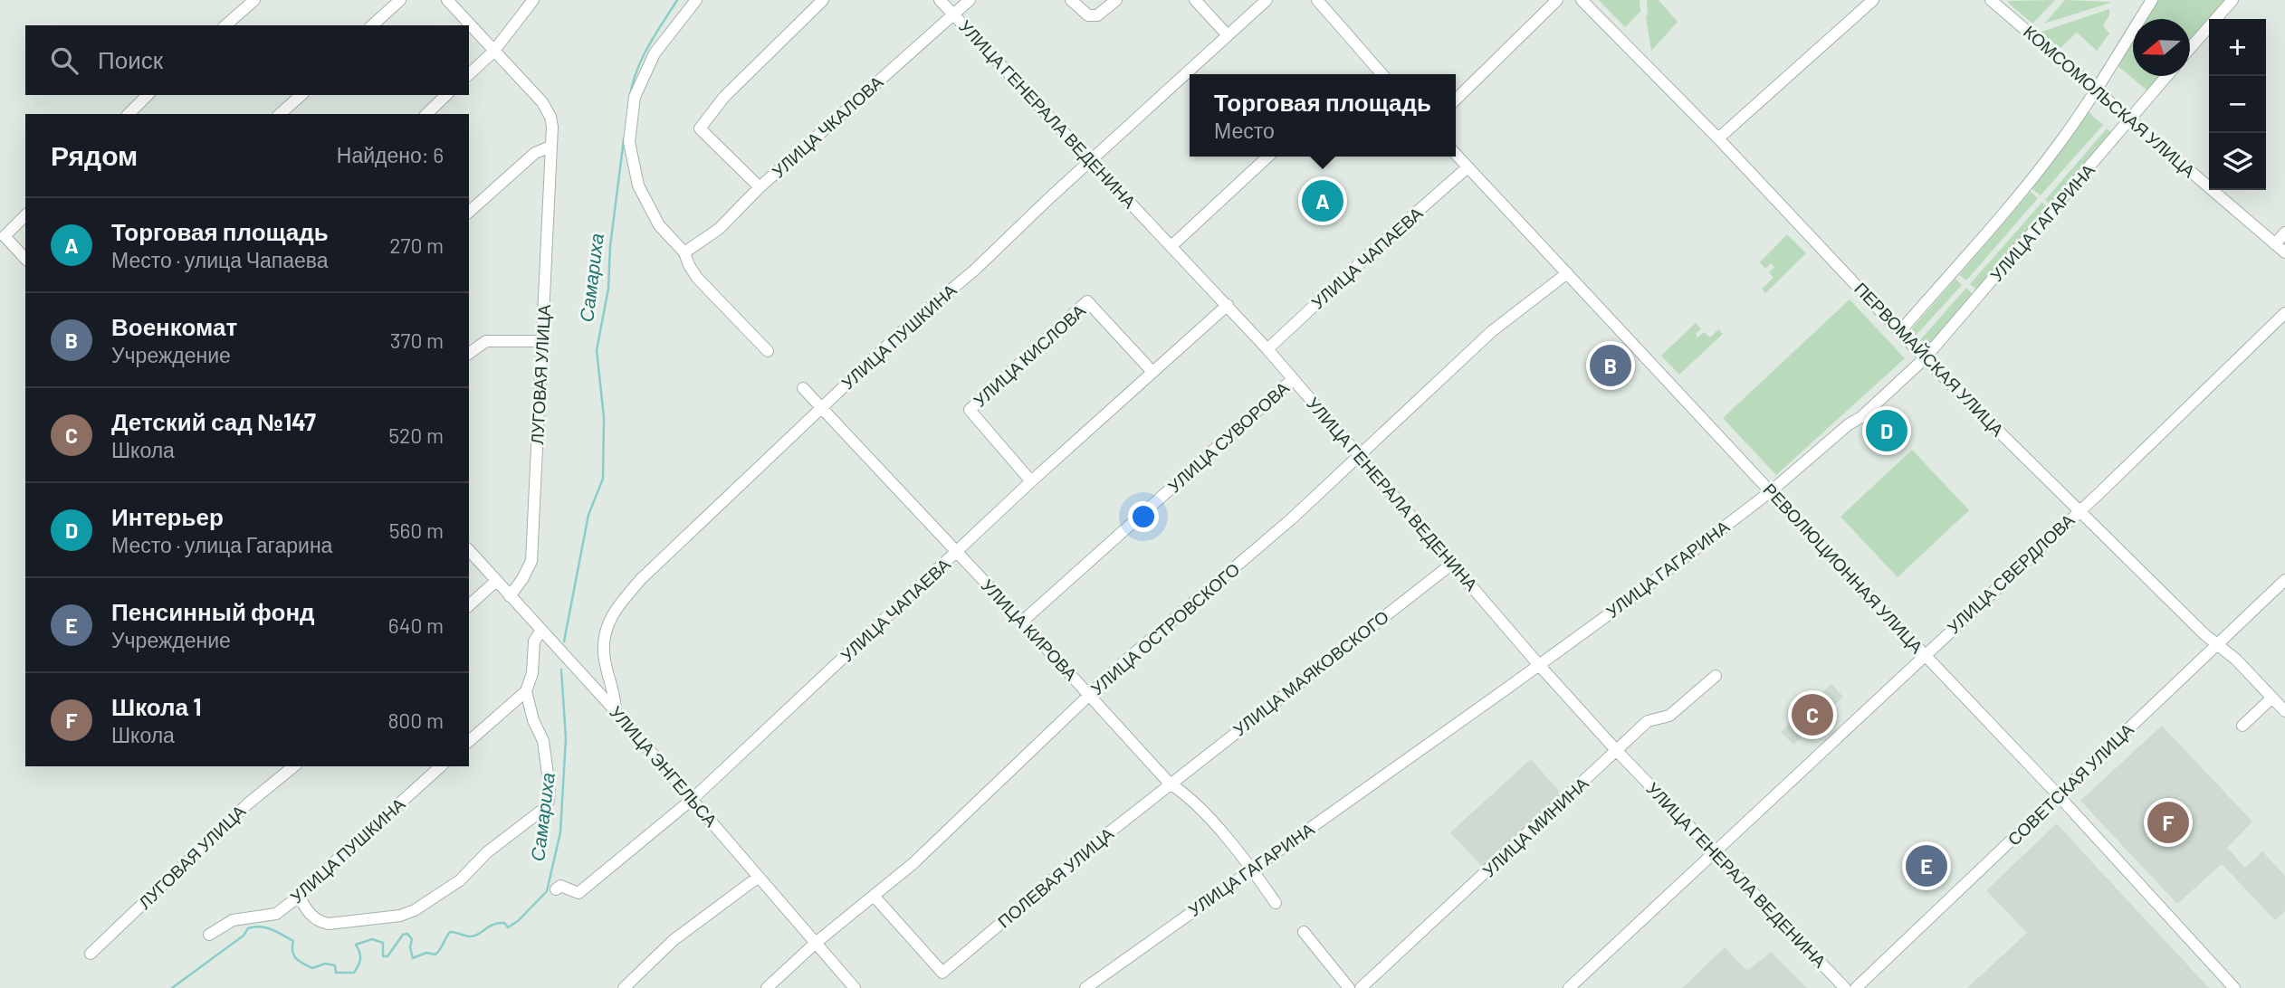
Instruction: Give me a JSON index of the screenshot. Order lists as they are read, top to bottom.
{
  "streets": {
    "street": [
      "КОМСОМОЛЬСКАЯ УЛИЦА",
      "УЛИЦА ГЕНЕРАЛА ВЕДЕНИНА",
      "УЛИЦА ЧКАЛОВА",
      "УЛИЦА ГАГАРИНА",
      "УЛИЦА ЧАПАЕВА",
      "УЛИЦА ПУШКИНА",
      "УЛИЦА КИСЛОВА",
      "ПЕРВОМАЙСКАЯ УЛИЦА",
      "ЛУГОВАЯ УЛИЦА",
      "УЛИЦА СУВОРОВА",
      "РЕВОЛЮЦИОННАЯ УЛИЦА",
      "УЛИЦА СВЕРДЛОВА",
      "УЛИЦА ОСТРОВСКОГО",
      "УЛИЦА КИРОВА",
      "УЛИЦА МАЯКОВСКОГО",
      "УЛИЦА ЭНГЕЛЬСА",
      "СОВЕТСКАЯ УЛИЦА",
      "УЛИЦА МИНИНА",
      "ПОЛЕВАЯ УЛИЦА"
    ]
  },
  "crossings": [
    ["КОМСОМОЛЬСКАЯ УЛИЦА", "УЛИЦА ГАГАРИНА"],
    ["УЛИЦА ГЕНЕРАЛА ВЕДЕНИНА", "УЛИЦА ЧКАЛОВА"],
    ["УЛИЦА ГЕНЕРАЛА ВЕДЕНИНА", "УЛИЦА ГАГАРИНА"],
    ["УЛИЦА ГЕНЕРАЛА ВЕДЕНИНА", "УЛИЦА ЧАПАЕВА"],
    ["УЛИЦА ГЕНЕРАЛА ВЕДЕНИНА", "УЛИЦА ПУШКИНА"],
    ["УЛИЦА ГЕНЕРАЛА ВЕДЕНИНА", "УЛИЦА СУВОРОВА"],
    ["УЛИЦА ГЕНЕРАЛА ВЕДЕНИНА", "УЛИЦА СВЕРДЛОВА"],
    ["УЛИЦА ГЕНЕРАЛА ВЕДЕНИНА", "УЛИЦА ОСТРОВСКОГО"],
    ["УЛИЦА ГЕНЕРАЛА ВЕДЕНИНА", "УЛИЦА МАЯКОВСКОГО"],
    ["УЛИЦА ГЕНЕРАЛА ВЕДЕНИНА", "УЛИЦА МИНИНА"],
    ["УЛИЦА ГАГАРИНА", "ПЕРВОМАЙСКАЯ УЛИЦА"],
    ["УЛИЦА ГАГАРИНА", "РЕВОЛЮЦИОННАЯ УЛИЦА"],
    ["УЛИЦА ГАГАРИНА", "УЛИЦА КИРОВА"],
    ["УЛИЦА ЧАПАЕВА", "УЛИЦА КИСЛОВА"],
    ["УЛИЦА ЧАПАЕВА", "РЕВОЛЮЦИОННАЯ УЛИЦА"],
    ["УЛИЦА ЧАПАЕВА", "УЛИЦА КИРОВА"],
    ["УЛИЦА ЧАПАЕВА", "УЛИЦА ЭНГЕЛЬСА"],
    ["УЛИЦА ПУШКИНА", "УЛИЦА КИРОВА"],
    ["УЛИЦА ПУШКИНА", "УЛИЦА ЭНГЕЛЬСА"],
    ["ПЕРВОМАЙСКАЯ УЛИЦА", "УЛИЦА СВЕРДЛОВА"],
    ["ПЕРВОМАЙСКАЯ УЛИЦА", "СОВЕТСКАЯ УЛИЦА"],
    ["ЛУГОВАЯ УЛИЦА", "УЛИЦА ЭНГЕЛЬСА"],
    ["УЛИЦА СУВОРОВА", "УЛИЦА КИРОВА"],
    ["РЕВОЛЮЦИОННАЯ УЛИЦА", "УЛИЦА СВЕРДЛОВА"],
    ["РЕВОЛЮЦИОННАЯ УЛИЦА", "УЛИЦА ОСТРОВСКОГО"],
    ["РЕВОЛЮЦИОННАЯ УЛИЦА", "СОВЕТСКАЯ УЛИЦА"],
    ["УЛИЦА ОСТРОВСКОГО", "УЛИЦА КИРОВА"],
    ["УЛИЦА ОСТРОВСКОГО", "УЛИЦА ЭНГЕЛЬСА"],
    ["УЛИЦА ОСТРОВСКОГО", "ПОЛЕВАЯ УЛИЦА"],
    ["УЛИЦА КИРОВА", "УЛИЦА МАЯКОВСКОГО"],
    ["УЛИЦА КИРОВА", "ПОЛЕВАЯ УЛИЦА"],
    ["УЛИЦА МАЯКОВСКОГО", "ПОЛЕВАЯ УЛИЦА"]
  ],
  "water": ["Самариха"],
  "north": "left",
  "page": {
    "map_buttons": ["+", "−"],
    "search": "Поиск",
    "popup": ["Торговая площадь", "Место"],
    "heading": ["Рядом", "Найдено: 6"],
    "pins": [
      "A",
      "B",
      "D",
      "C",
      "F",
      "E"
    ],
    "list": [
      {
        "mark": "A",
        "name": "Торговая площадь",
        "note": "Место · улица Чапаева",
        "value": "270 m"
      },
      {
        "mark": "B",
        "name": "Военкомат",
        "note": "Учреждение",
        "value": "370 m"
      },
      {
        "mark": "C",
        "name": "Детский сад №147",
        "note": "Школа",
        "value": "520 m"
      },
      {
        "mark": "D",
        "name": "Интерьер",
        "note": "Место · улица Гагарина",
        "value": "560 m"
      },
      {
        "mark": "E",
        "name": "Пенсинный фонд",
        "note": "Учреждение",
        "value": "640 m"
      },
      {
        "mark": "F",
        "name": "Школа 1",
        "note": "Школа",
        "value": "800 m"
      }
    ]
  }
}
